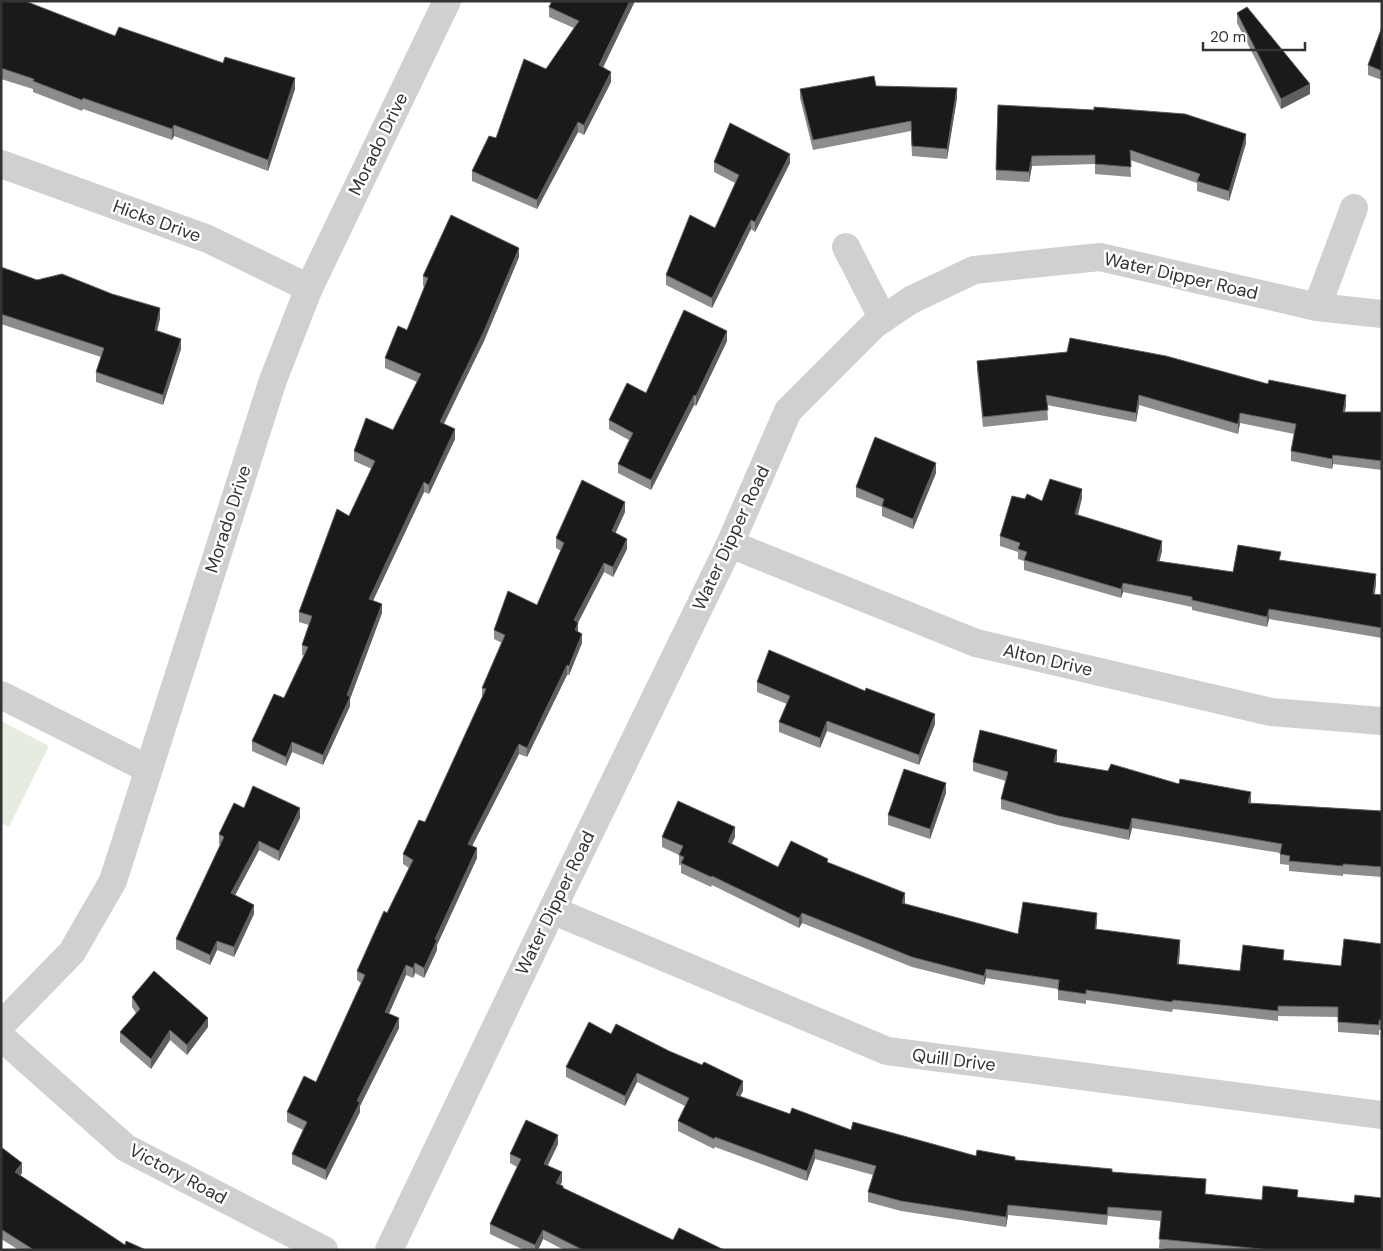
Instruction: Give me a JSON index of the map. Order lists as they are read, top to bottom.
{
  "streets": {
    "street": [
      "Morado Drive",
      "Hicks Drive",
      "Water Dipper Road",
      "Alton Drive",
      "Quill Drive",
      "Victory Road"
    ]
  },
  "crossings": [
    ["Morado Drive", "Hicks Drive"],
    ["Water Dipper Road", "Alton Drive"],
    ["Water Dipper Road", "Quill Drive"]
  ],
  "scale_bar": "20 m"
}
